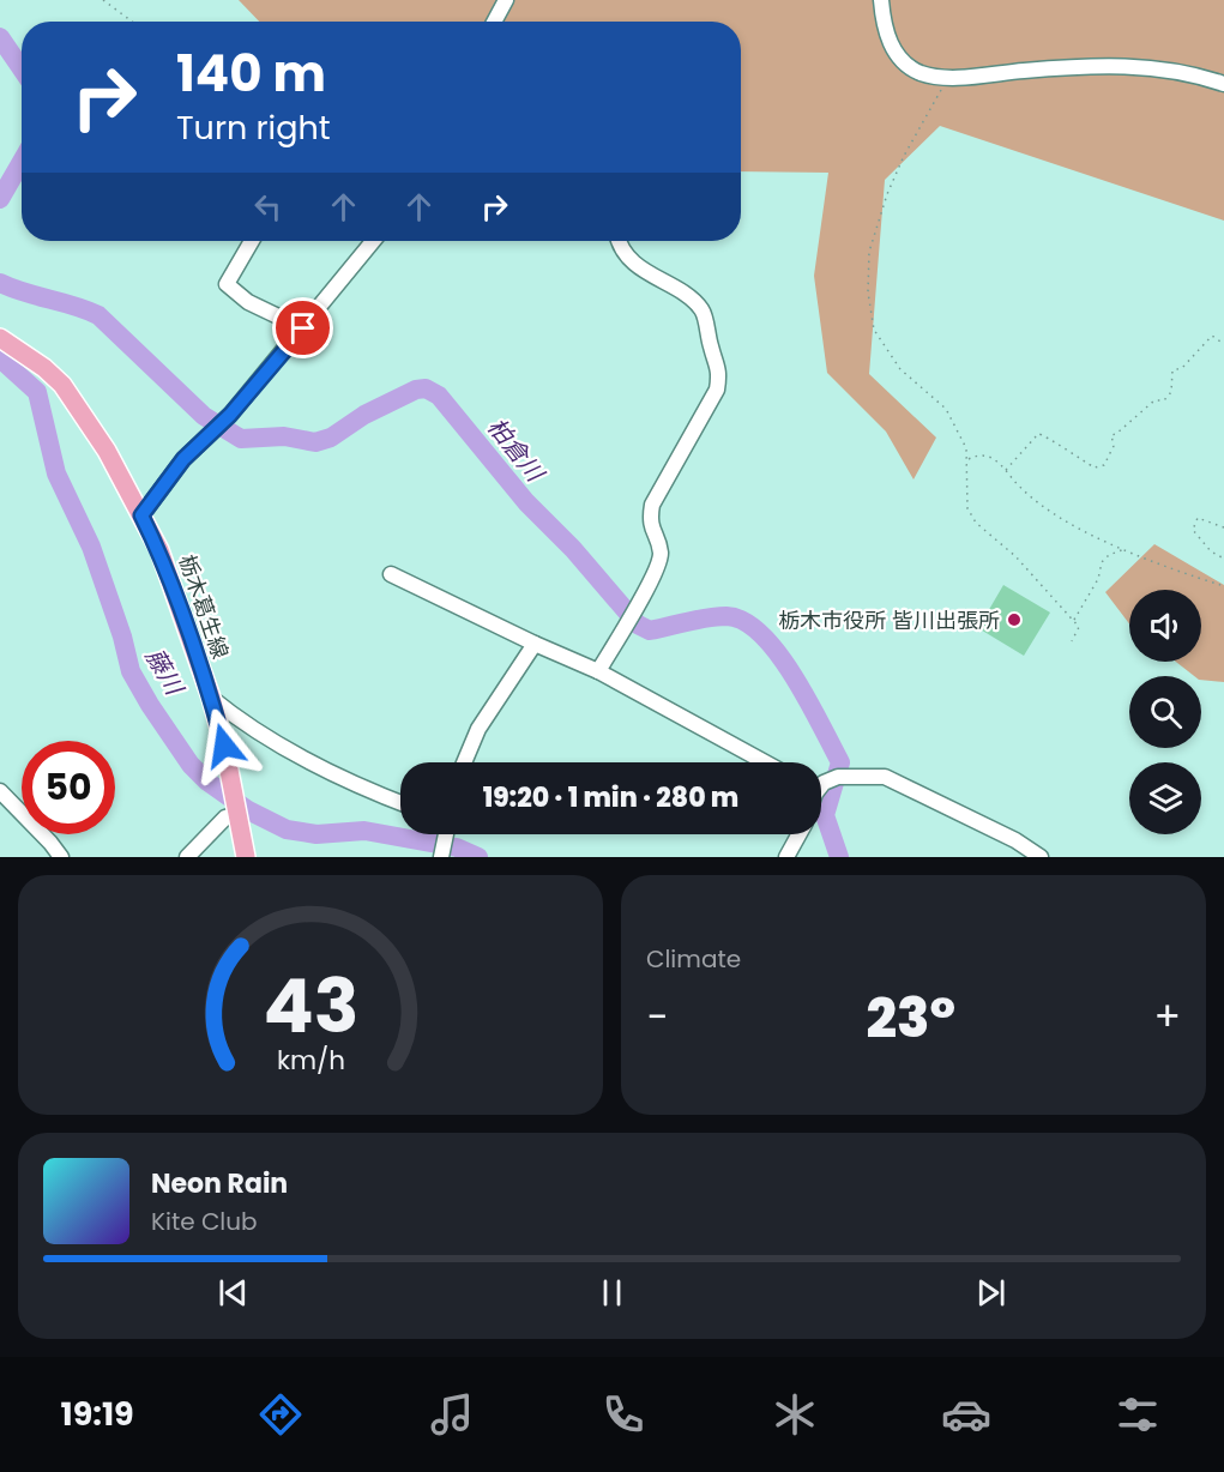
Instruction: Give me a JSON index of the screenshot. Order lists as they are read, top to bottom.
{
  "streets": {
    "main road": ["栃木葛生線"]
  },
  "water": ["柏倉川", "藤川"],
  "places": ["栃木市役所 皆川出張所"],
  "page": {
    "turn": ["140 m", "Turn right"],
    "limit": "50",
    "trip": "19:20 · 1 min · 280 m",
    "tile": "Climate",
    "heat": ["−", "23°", "+"],
    "song": ["Neon Rain", "Kite Club"],
    "tabs": "19:19",
    "gauge": ["43", "km/h"]
  }
}
